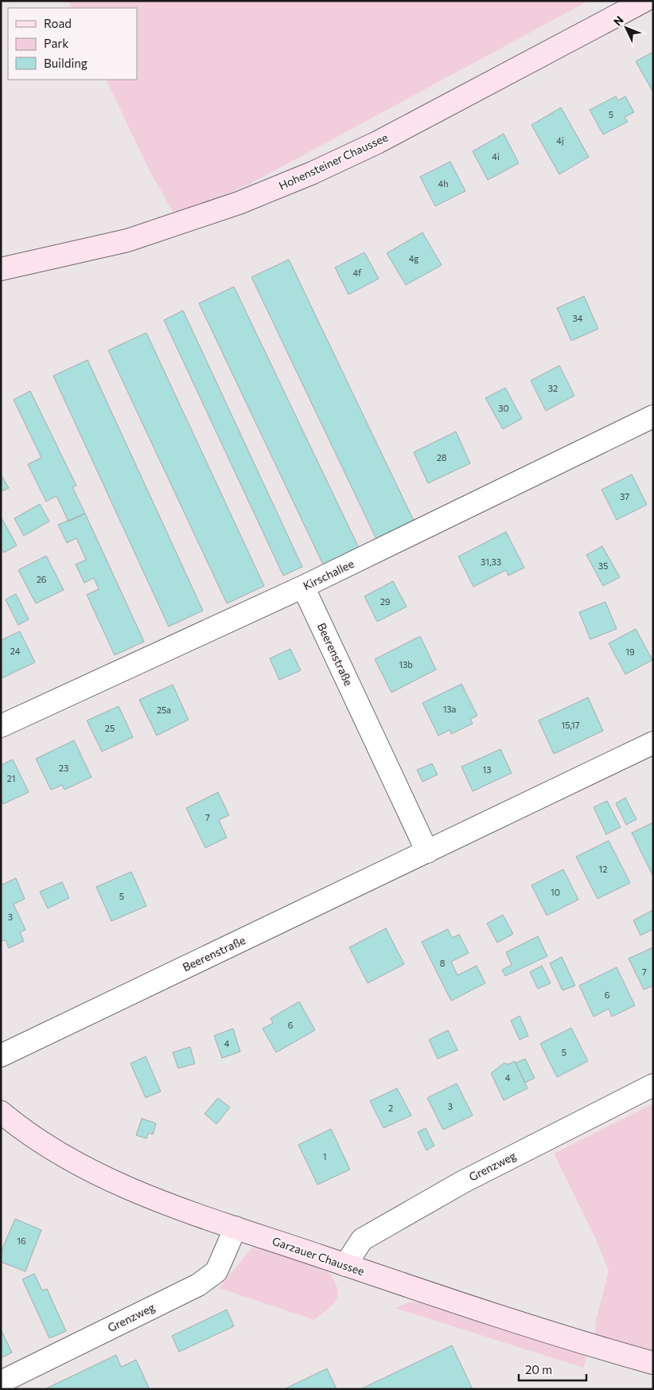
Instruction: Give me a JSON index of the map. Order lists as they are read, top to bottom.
{
  "streets": {
    "main road": ["Hohensteiner Chaussee", "Garzauer Chaussee"],
    "street": ["Kirschallee", "Beerenstraße", "Grenzweg"]
  },
  "crossings": [
    ["Kirschallee", "Beerenstraße"],
    ["Grenzweg", "Garzauer Chaussee"]
  ],
  "house_numbers": [
    "5",
    "4j",
    "4i",
    "4h",
    "4g",
    "4f",
    "34",
    "32",
    "30",
    "28",
    "37",
    "31,33",
    "35",
    "26",
    "29",
    "24",
    "19",
    "13b",
    "13a",
    "25a",
    "15,17",
    "25",
    "23",
    "13",
    "21",
    "7",
    "12",
    "10",
    "5",
    "3",
    "8",
    "7",
    "6",
    "6",
    "4",
    "5",
    "4",
    "3",
    "2",
    "1",
    "16"
  ],
  "legend": ["Road", "Park", "Building"],
  "scale_bar": "20 m",
  "north": "top left"
}
